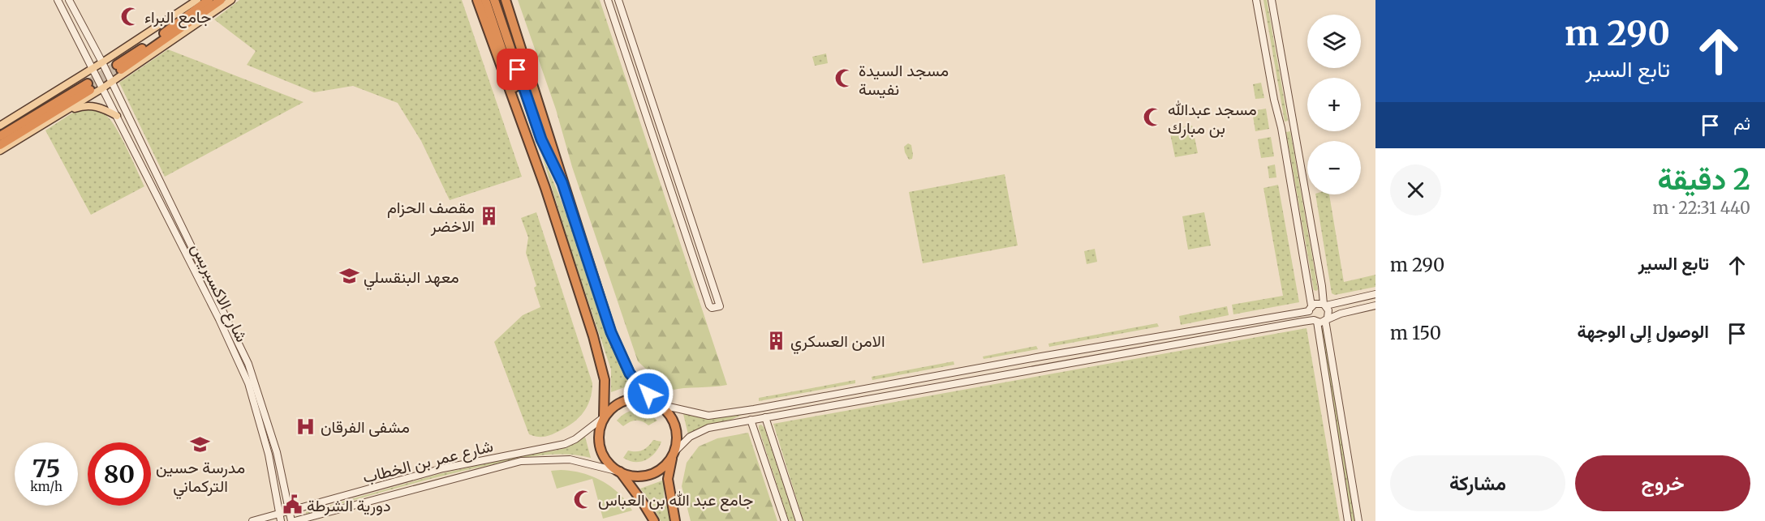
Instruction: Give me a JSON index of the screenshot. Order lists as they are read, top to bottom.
{
  "streets": {
    "street": ["شارع الاكسبريس", "شارع عمر بن الخطاب"]
  },
  "crossings": [
    ["شارع الاكسبريس", "شارع عمر بن الخطاب"]
  ],
  "places": {
    "mosque": [
      "جامع البراء",
      "مسجد السيدة نفيسة",
      "مسجد عبدالله بن مبارك",
      "جامع عبد الله بن العباس"
    ],
    "building": ["مقصف الحزام الاخضر", "الامن العسكري"],
    "school or university": ["معهد البنقسلي", "مدرسة حسين التركماني"],
    "hospital": ["مشفى الفرقان"],
    "public building": ["دورية الشرطة"]
  },
  "page": {
    "turn": ["290 m", "تابع السير"],
    "map_buttons": ["+", "−"],
    "then": "ثم",
    "heading": ["2 دقيقة", "440 m · 22:31"],
    "list": [
      {
        "name": "تابع السير",
        "value": "290 m"
      },
      {
        "name": "الوصول إلى الوجهة",
        "value": "150 m"
      }
    ],
    "speed": "75 km/h",
    "limit": "80",
    "buttons": ["خروج", "مشاركة"]
  }
}
